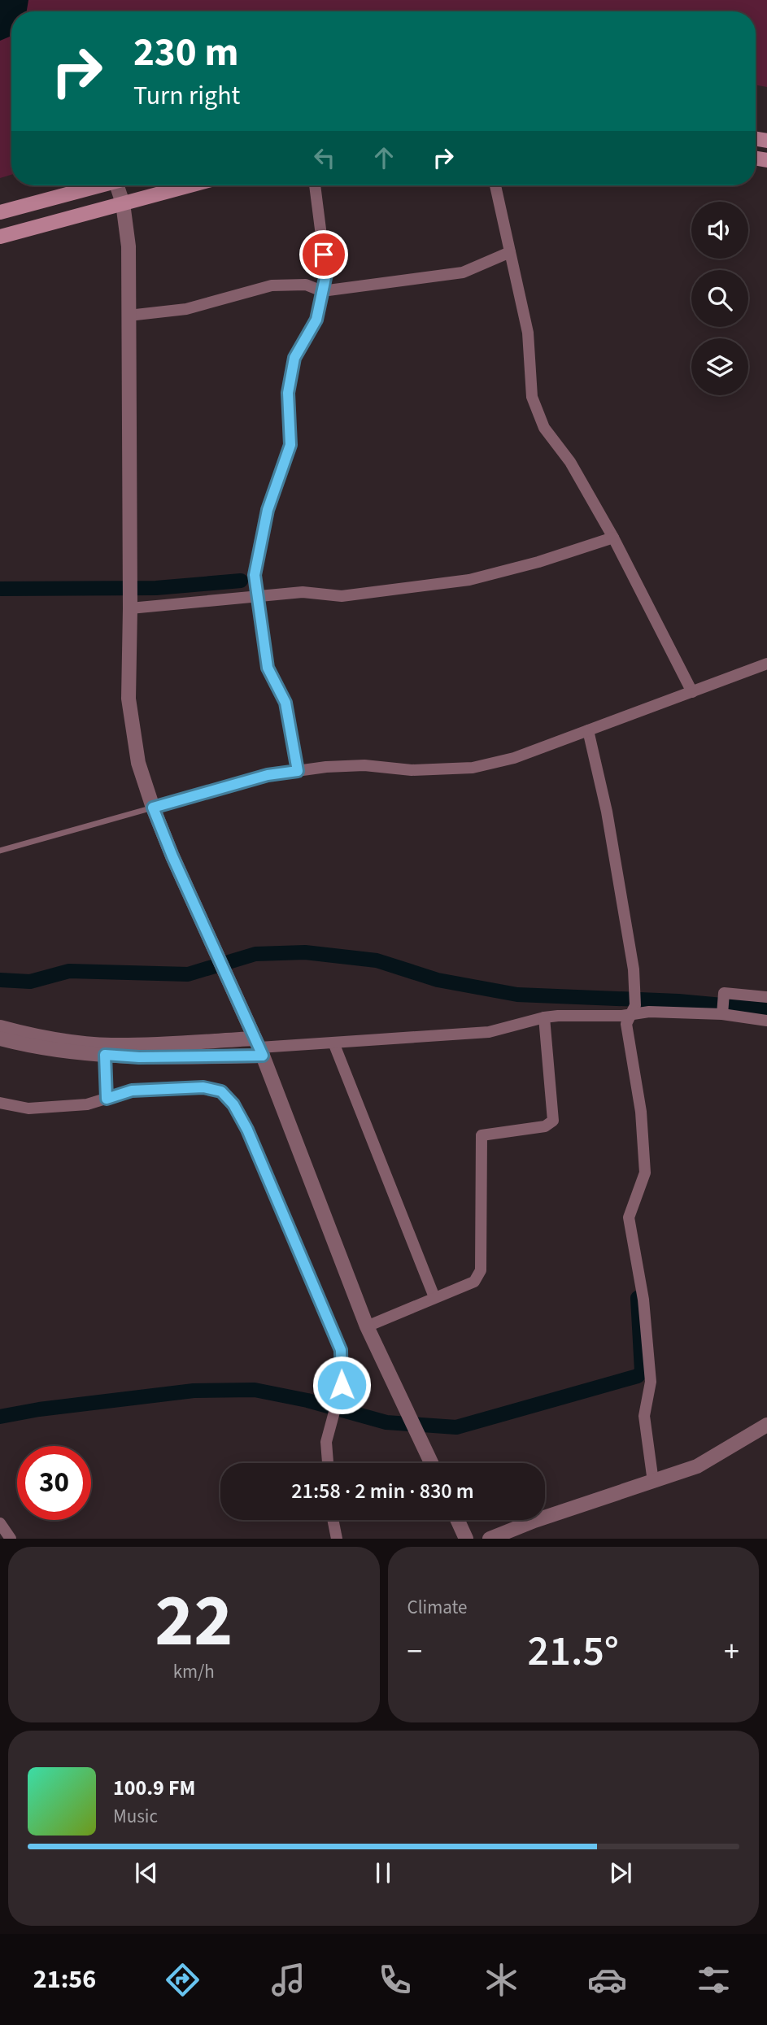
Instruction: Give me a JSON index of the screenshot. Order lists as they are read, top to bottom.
{
  "page": {
    "turn": ["230 m", "Turn right"],
    "limit": "30",
    "trip": "21:58 · 2 min · 830 m",
    "tile": [
      ["22", "km/h"],
      "Climate"
    ],
    "heat": ["−", "21.5°", "+"],
    "song": ["100.9 FM", "Music"],
    "tabs": "21:56"
  }
}
